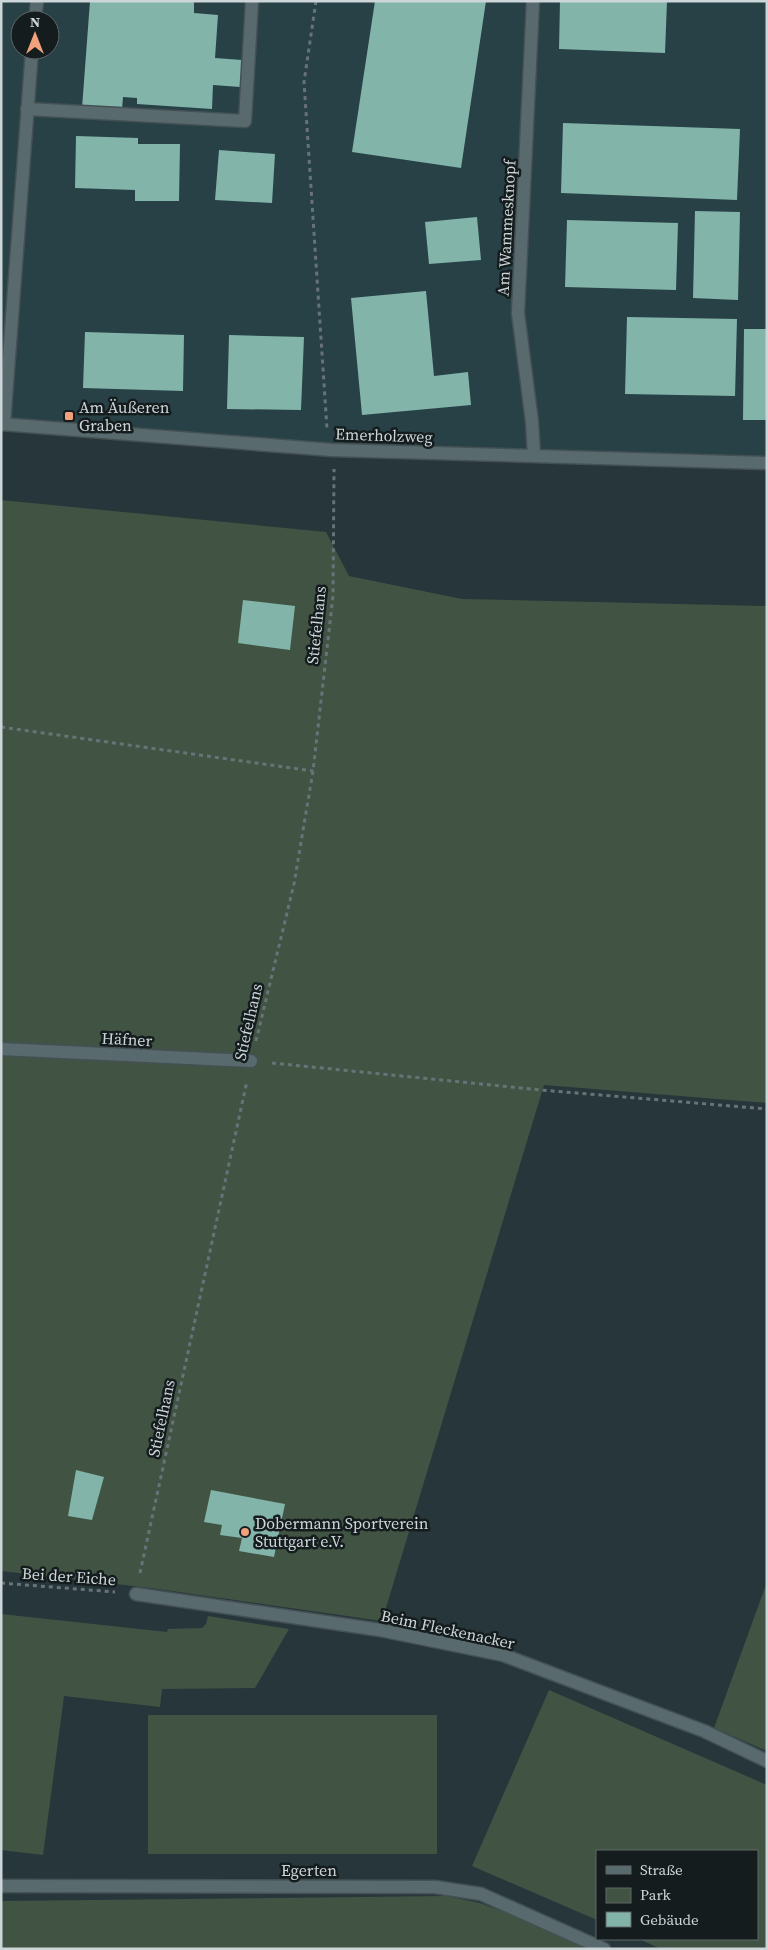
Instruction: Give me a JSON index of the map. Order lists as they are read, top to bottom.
{
  "streets": {
    "street": [
      "Am Wammesknopf",
      "Emerholzweg",
      "Häfner",
      "Beim Fleckenacker",
      "Egerten"
    ],
    "path": ["Stiefelhans", "Bei der Eiche"]
  },
  "crossings": [
    ["Am Wammesknopf", "Emerholzweg"],
    ["Emerholzweg", "Stiefelhans"],
    ["Stiefelhans", "Häfner"],
    ["Stiefelhans", "Bei der Eiche"],
    ["Stiefelhans", "Beim Fleckenacker"],
    ["Bei der Eiche", "Beim Fleckenacker"]
  ],
  "places": {
    "transit": ["Am Äußeren Graben"],
    "other": ["Dobermann Sportverein Stuttgart e.V."]
  },
  "legend": ["Straße", "Park", "Gebäude"],
  "north": "top"
}
